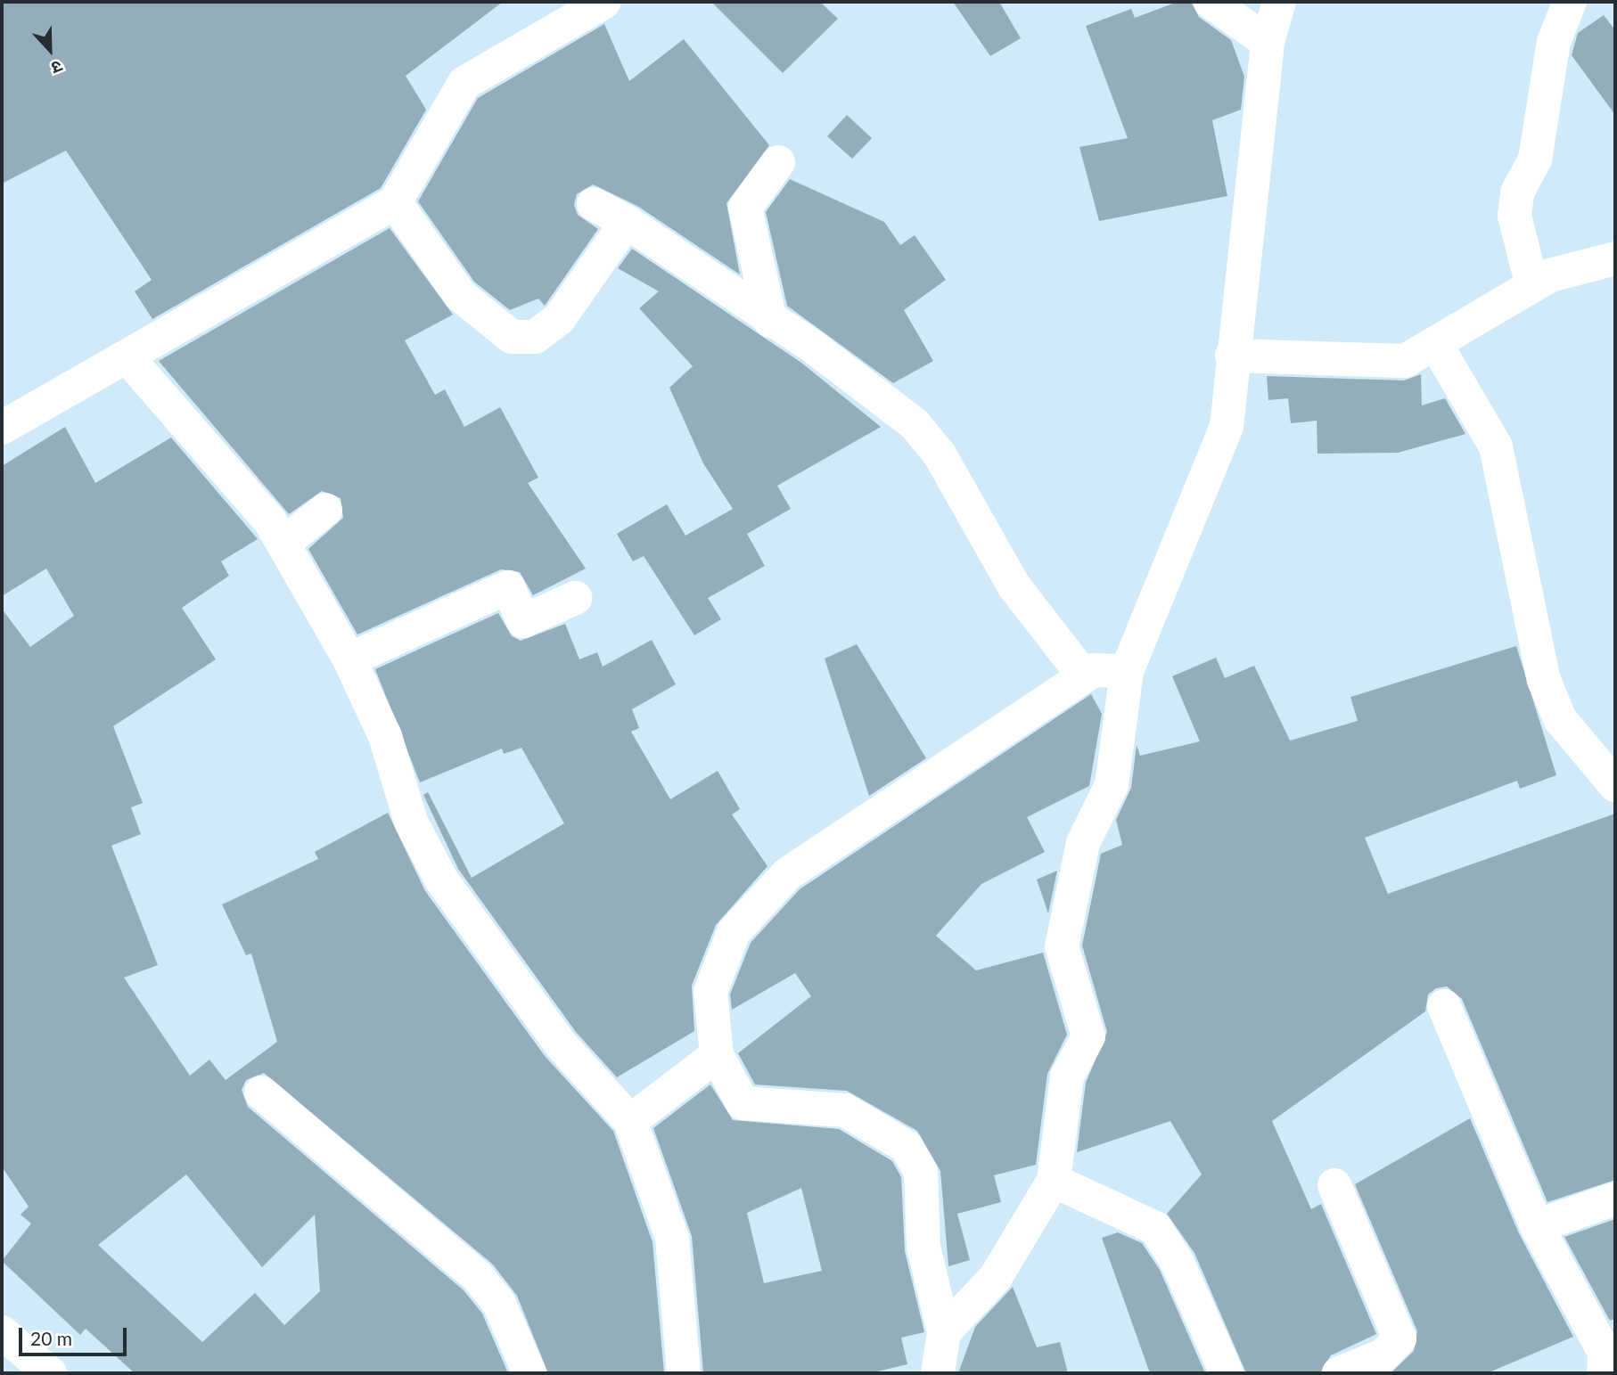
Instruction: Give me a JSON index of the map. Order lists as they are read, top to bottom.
{
  "scale_bar": "20 m",
  "north": "bottom"
}
